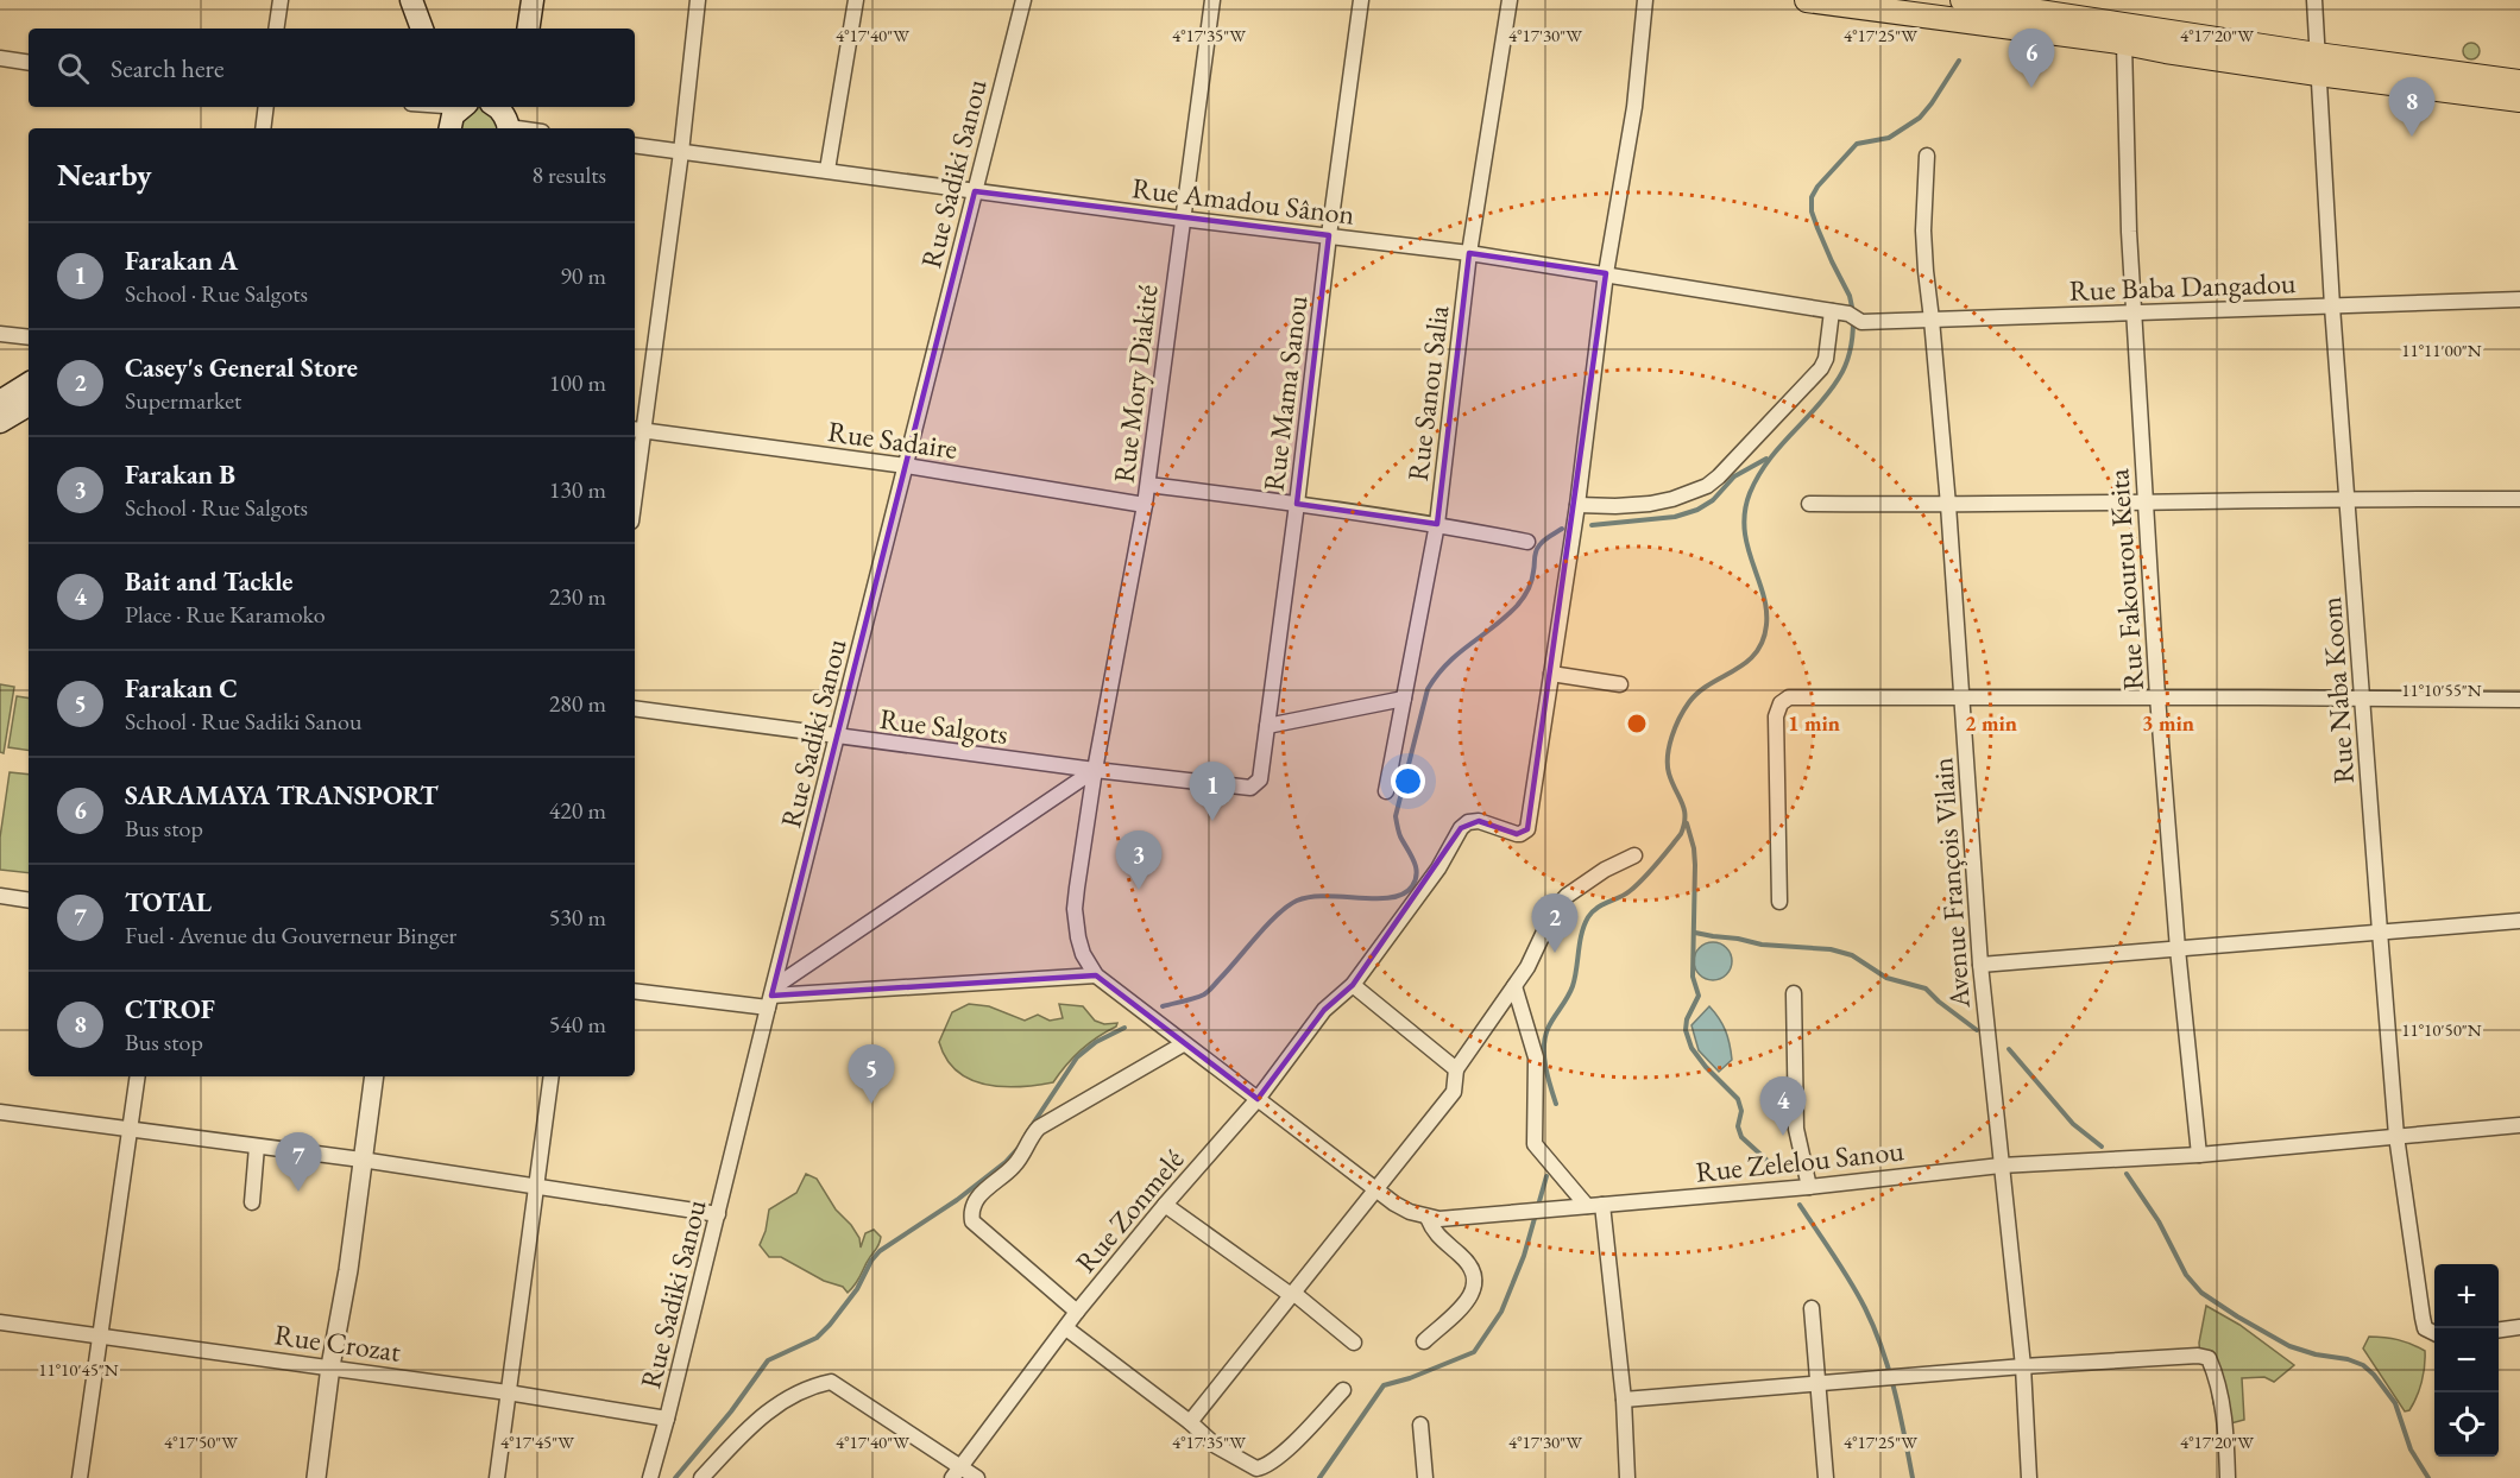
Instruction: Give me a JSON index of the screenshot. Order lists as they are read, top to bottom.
{
  "streets": {
    "street": [
      "Rue Sadiki Sanou",
      "Rue Amadou Sânon",
      "Rue Baba Dangadou",
      "Rue Mory Diakité",
      "Rue Mama Sanou",
      "Rue Sanou Salia",
      "Rue Sadaire",
      "Rue Fakourou Keita",
      "Rue Naba Koom",
      "Rue Salgots",
      "Avenue François Vilain",
      "Rue Zelelou Sanou",
      "Rue Zonmelé",
      "Rue Crozat"
    ]
  },
  "crossings": [
    ["Rue Sadiki Sanou", "Rue Amadou Sânon"],
    ["Rue Sadiki Sanou", "Rue Sadaire"],
    ["Rue Sadiki Sanou", "Rue Salgots"],
    ["Rue Sadiki Sanou", "Rue Crozat"],
    ["Rue Amadou Sânon", "Rue Baba Dangadou"],
    ["Rue Amadou Sânon", "Rue Mory Diakité"],
    ["Rue Amadou Sânon", "Rue Mama Sanou"],
    ["Rue Amadou Sânon", "Rue Sanou Salia"],
    ["Rue Baba Dangadou", "Rue Fakourou Keita"],
    ["Rue Baba Dangadou", "Rue Naba Koom"],
    ["Rue Baba Dangadou", "Avenue François Vilain"],
    ["Rue Mory Diakité", "Rue Sadaire"],
    ["Rue Mory Diakité", "Rue Salgots"],
    ["Rue Mama Sanou", "Rue Salgots"],
    ["Rue Fakourou Keita", "Rue Zelelou Sanou"],
    ["Rue Naba Koom", "Rue Zelelou Sanou"],
    ["Avenue François Vilain", "Rue Zelelou Sanou"]
  ],
  "page": {
    "pins": [
      "6",
      "8",
      "1",
      "3",
      "2",
      "5",
      "4",
      "7"
    ],
    "search": "Search here",
    "heading": ["Nearby", "8 results"],
    "list": [
      {
        "mark": "1",
        "name": "Farakan A",
        "note": "School · Rue Salgots",
        "value": "90 m"
      },
      {
        "mark": "2",
        "name": "Casey's General Store",
        "note": "Supermarket",
        "value": "100 m"
      },
      {
        "mark": "3",
        "name": "Farakan B",
        "note": "School · Rue Salgots",
        "value": "130 m"
      },
      {
        "mark": "4",
        "name": "Bait and Tackle",
        "note": "Place · Rue Karamoko",
        "value": "230 m"
      },
      {
        "mark": "5",
        "name": "Farakan C",
        "note": "School · Rue Sadiki Sanou",
        "value": "280 m"
      },
      {
        "mark": "6",
        "name": "SARAMAYA TRANSPORT",
        "note": "Bus stop",
        "value": "420 m"
      },
      {
        "mark": "7",
        "name": "TOTAL",
        "note": "Fuel · Avenue du Gouverneur Binger",
        "value": "530 m"
      },
      {
        "mark": "8",
        "name": "CTROF",
        "note": "Bus stop",
        "value": "540 m"
      }
    ],
    "map_buttons": ["+", "−"]
  },
  "coordinates": [
    "4°17'40\"W",
    "4°17'35\"W",
    "4°17'30\"W",
    "4°17'25\"W",
    "4°17'20\"W",
    "11°11'00\"N",
    "11°10'55\"N",
    "11°10'50\"N",
    "11°10'45\"N",
    "4°17'50\"W",
    "4°17'45\"W"
  ],
  "rings": ["1 min", "2 min", "3 min"]
}
